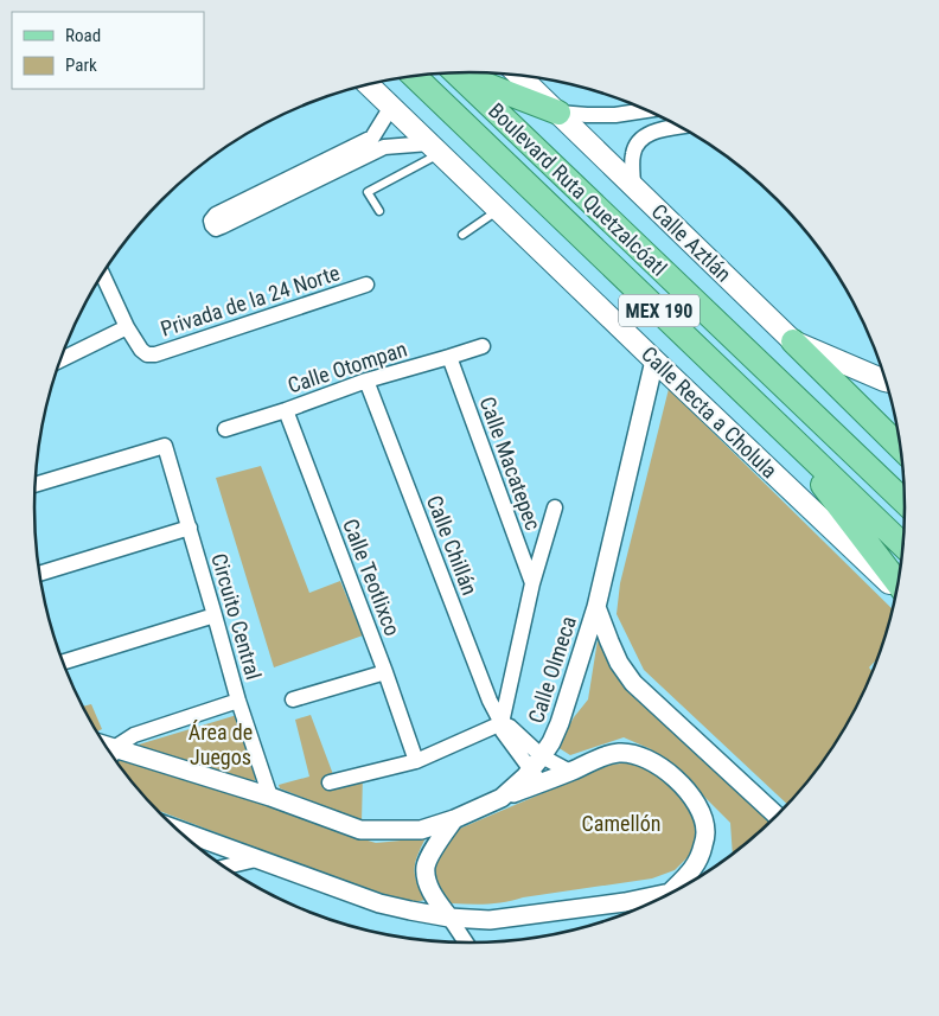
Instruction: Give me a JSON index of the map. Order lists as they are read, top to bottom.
{
  "streets": {
    "main road": [
      "Boulevard Ruta Quetzalcóatl",
      "Calle Aztlán",
      "MEX 190",
      "Calle Recta a Cholula"
    ],
    "street": [
      "Privada de la 24 Norte",
      "Calle Otompan",
      "Calle Macatepec",
      "Calle Chillán",
      "Calle Teotlixco",
      "Circuito Central",
      "Calle Olmeca"
    ]
  },
  "crossings": [
    ["Calle Otompan", "Calle Macatepec"],
    ["Calle Otompan", "Calle Chillán"],
    ["Calle Otompan", "Calle Teotlixco"],
    ["Calle Recta a Cholula", "Calle Olmeca"],
    ["Calle Chillán", "Calle Olmeca"],
    ["Circuito Central", "Calle Olmeca"]
  ],
  "parks": ["Área de Juegos", "Camellón"],
  "legend": ["Road", "Park"]
}
